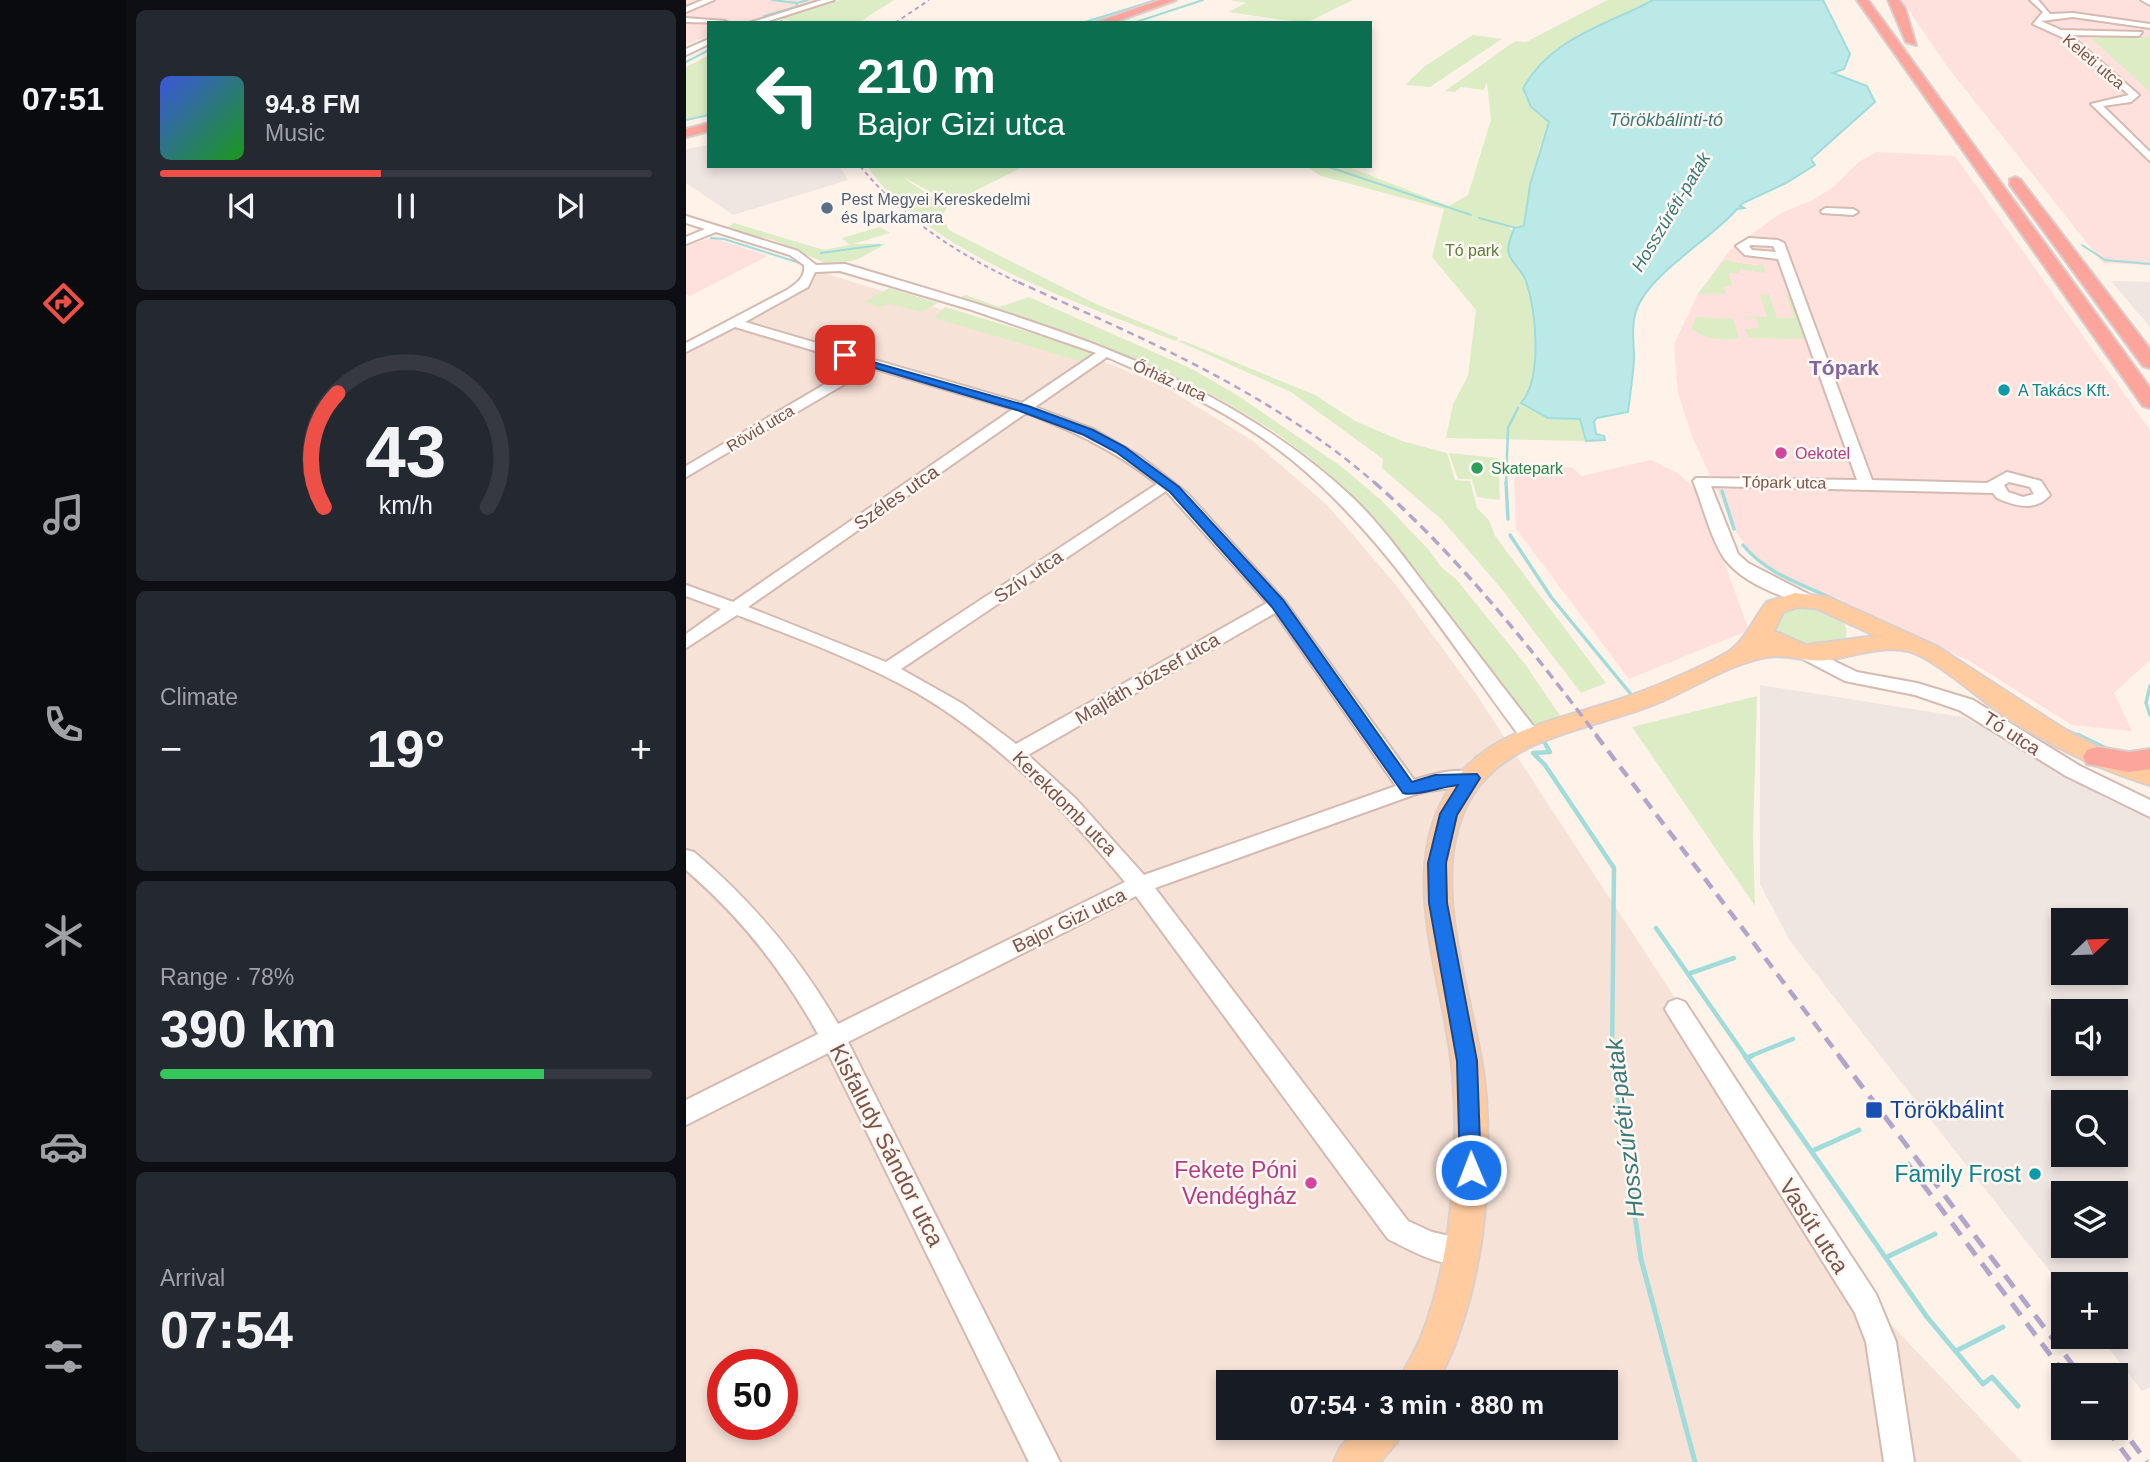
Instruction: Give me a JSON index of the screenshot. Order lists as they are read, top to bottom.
{
  "streets": {
    "street": [
      "Keleti utca",
      "Őrház utca",
      "Rövid utca",
      "Tópark utca",
      "Széles utca",
      "Szív utca",
      "Majláth József utca",
      "Tó utca",
      "Kerekdomb utca",
      "Bajor Gizi utca",
      "Kisfaludy Sándor utca",
      "Vasút utca"
    ]
  },
  "crossings": [
    ["Őrház utca", "Széles utca"],
    ["Széles utca", "Kerekdomb utca"],
    ["Szív utca", "Kerekdomb utca"],
    ["Majláth József utca", "Kerekdomb utca"],
    ["Kerekdomb utca", "Bajor Gizi utca"],
    ["Bajor Gizi utca", "Kisfaludy Sándor utca"]
  ],
  "districts": ["Tópark"],
  "water": ["Törökbálinti-tó", "Hosszúréti-patak"],
  "parks": ["Tó park"],
  "places": {
    "other": [
      "Pest Megyei Kereskedelmi és Iparkamara",
      "A Takács Kft.",
      "Oekotel",
      "Skatepark",
      "Family Frost",
      "Fekete Póni Vendégház"
    ],
    "transit": ["Törökbálint"]
  },
  "north": "top right",
  "page": {
    "tabs": "07:51",
    "turn": ["210 m", "Bajor Gizi utca"],
    "song": ["94.8 FM", "Music"],
    "tile": [
      "Climate",
      ["Range · 78%", "390 km"],
      ["Arrival", "07:54"]
    ],
    "heat": ["−", "19°", "+"],
    "map_buttons": ["+", "−"],
    "limit": "50",
    "trip": "07:54 · 3 min · 880 m",
    "gauge": ["43", "km/h"]
  }
}
